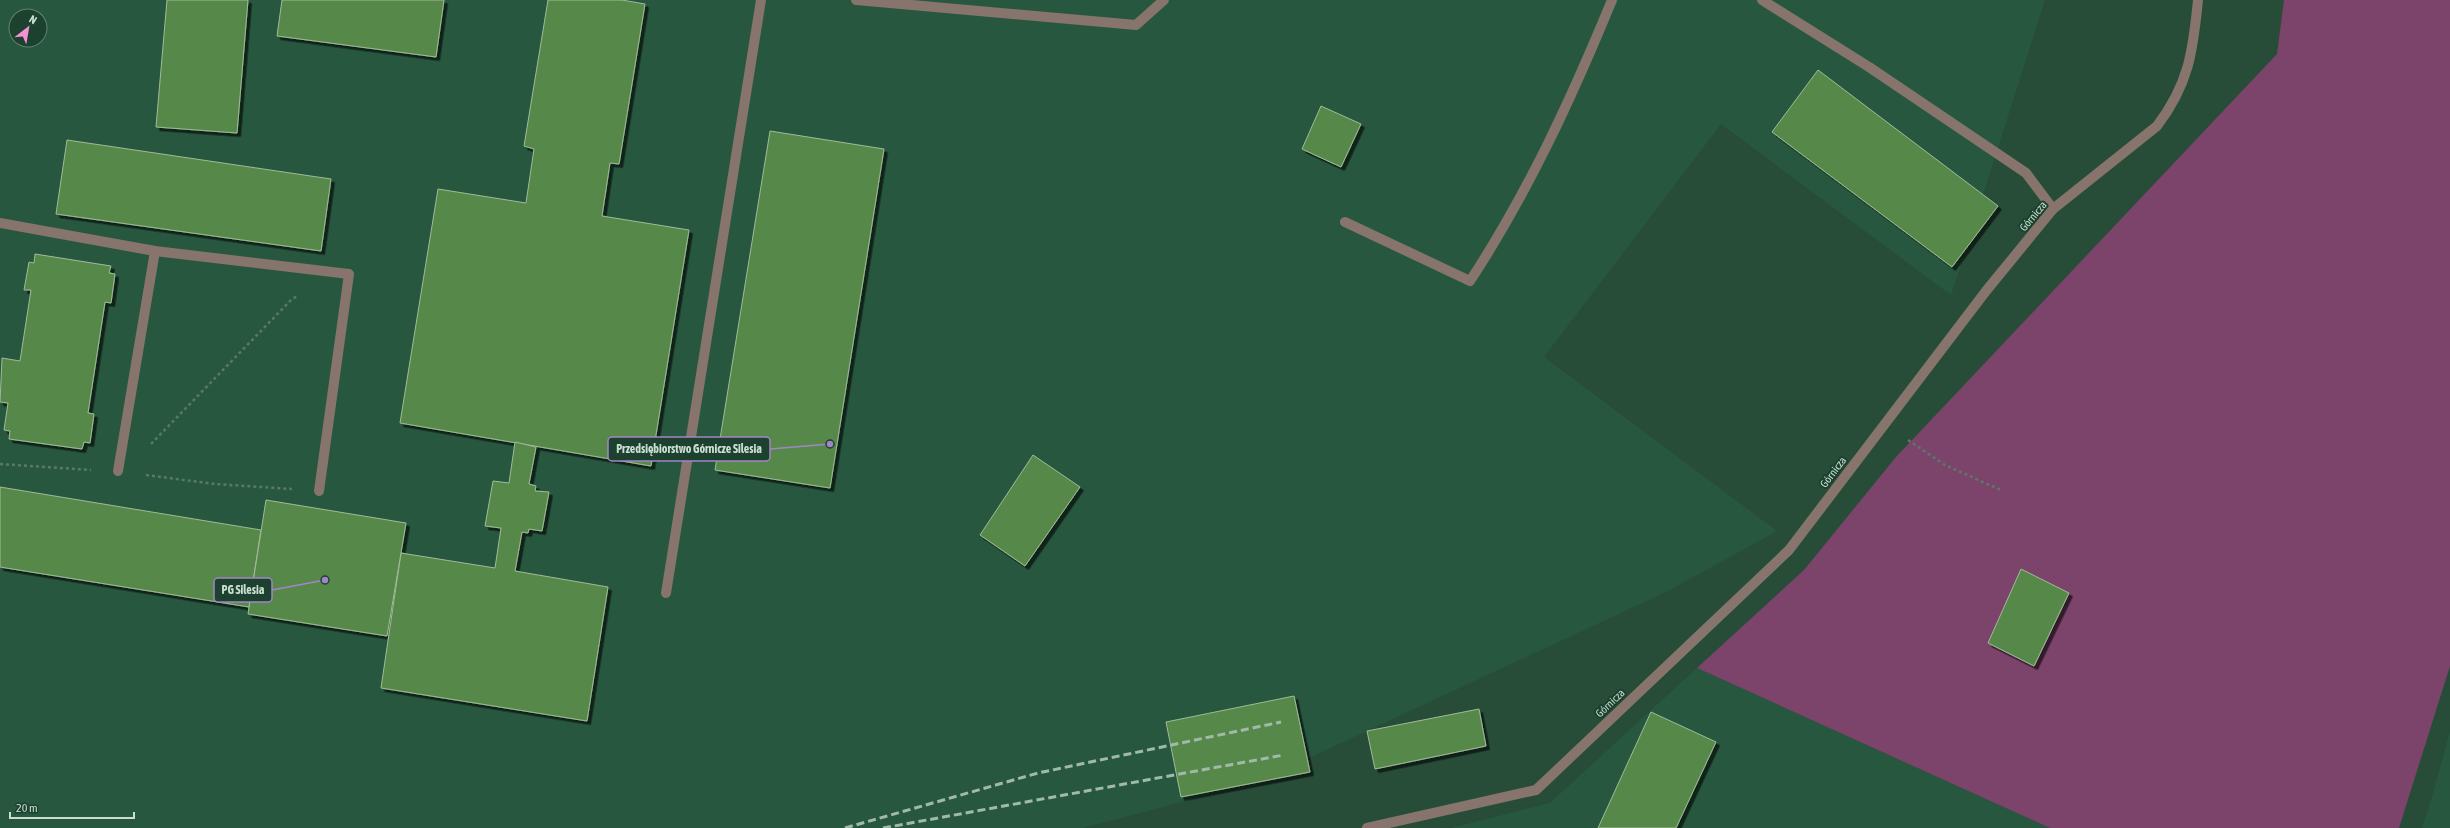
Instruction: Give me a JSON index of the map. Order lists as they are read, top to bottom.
{
  "streets": {
    "lane": ["Górnicza"]
  },
  "places": ["Przedsiębiorstwo Górnicze Silesia", "PG Silesia"],
  "scale_bar": "20 m",
  "north": "top right"
}
